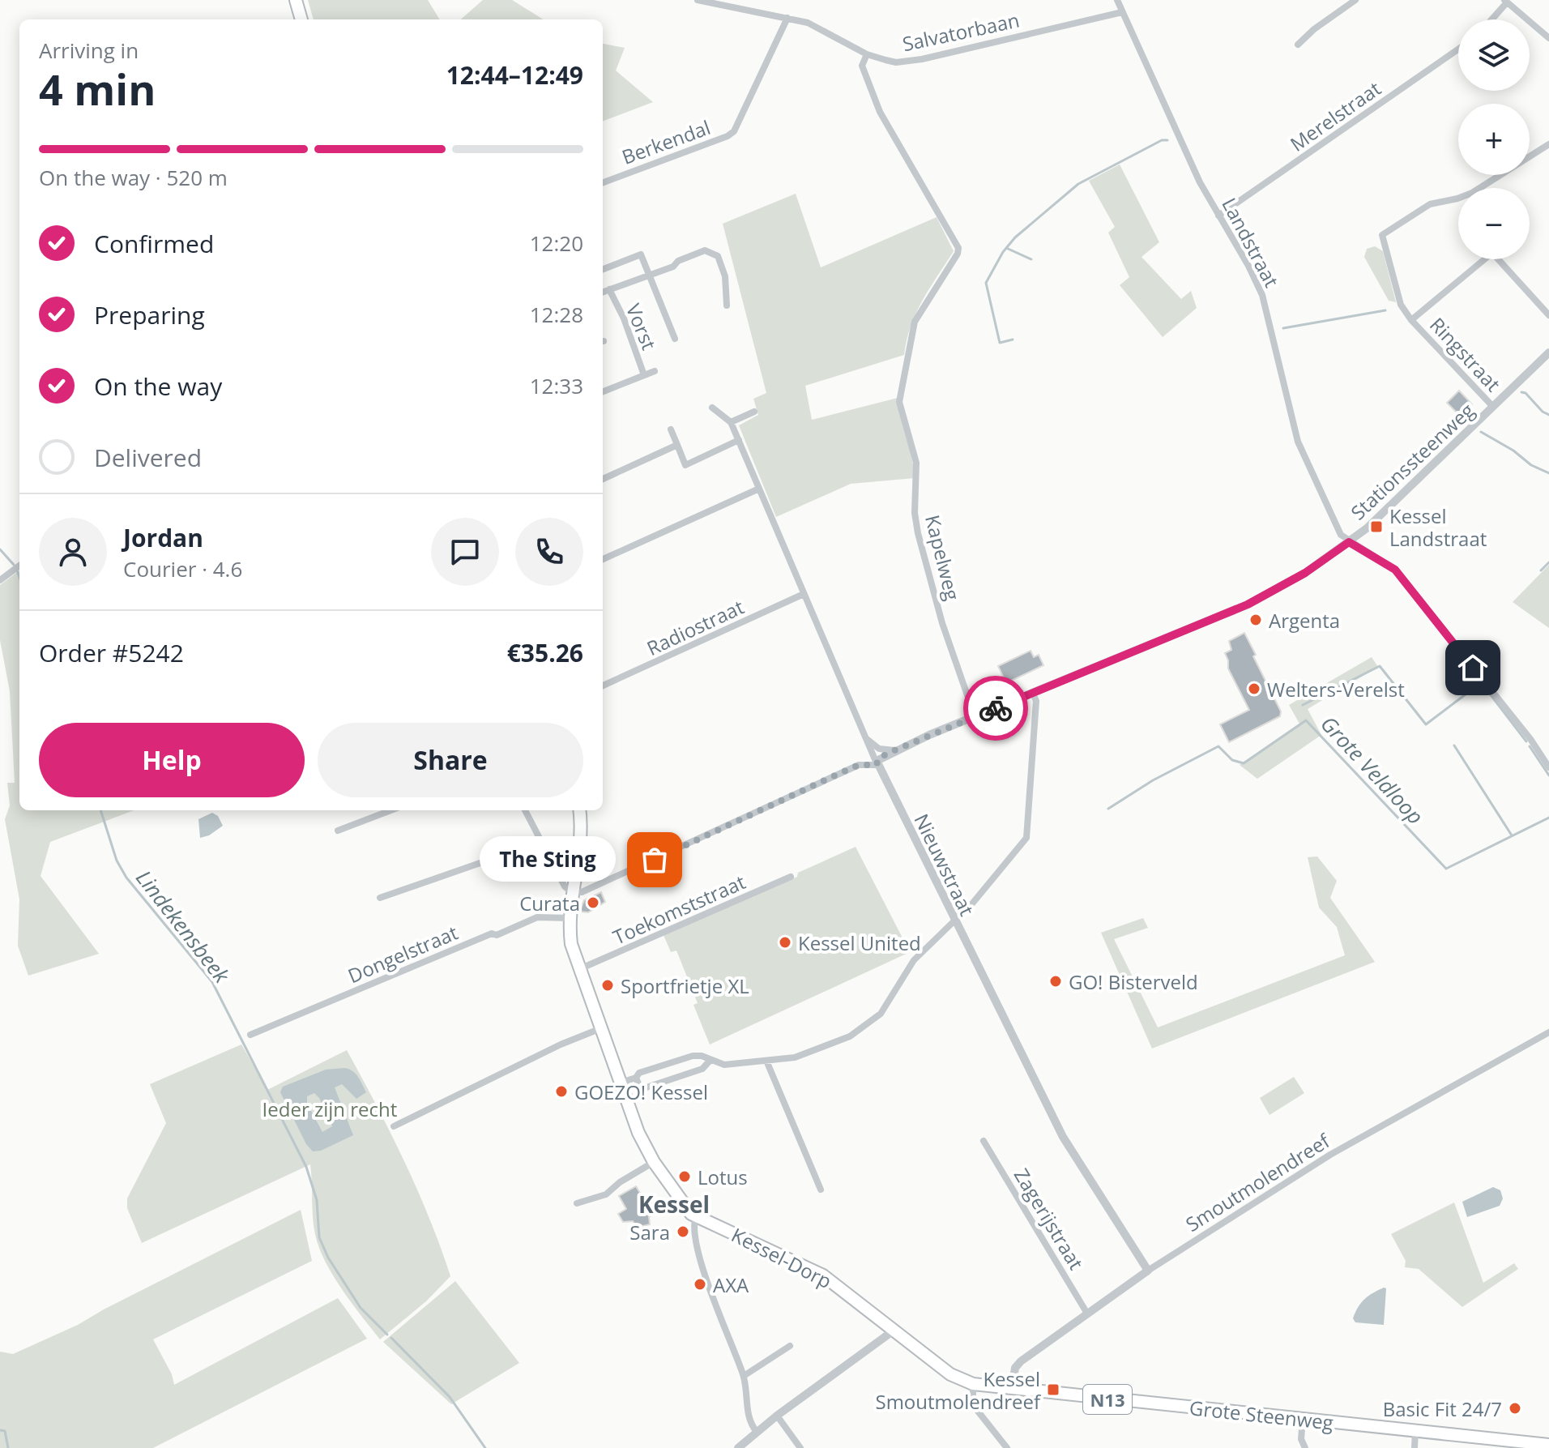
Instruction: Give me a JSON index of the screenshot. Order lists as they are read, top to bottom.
{
  "streets": {
    "main road": ["Kessel-Dorp", "N13", "Grote Steenweg"],
    "street": [
      "Salvatorbaan",
      "Merelstraat",
      "Berkendal",
      "Landstraat",
      "Vorst",
      "Ringstraat",
      "Stationssteenweg",
      "Kapelweg",
      "Radiostraat",
      "Nieuwstraat",
      "Toekomststraat",
      "Dongelstraat",
      "Smoutmolendreef",
      "Zagerijstraat"
    ]
  },
  "crossings": [
    ["Salvatorbaan", "Berkendal"],
    ["Salvatorbaan", "Landstraat"],
    ["Salvatorbaan", "Kapelweg"],
    ["Merelstraat", "Landstraat"],
    ["Landstraat", "Stationssteenweg"],
    ["Ringstraat", "Stationssteenweg"],
    ["Stationssteenweg", "Kapelweg"],
    ["Stationssteenweg", "Nieuwstraat"],
    ["Stationssteenweg", "N13"],
    ["Radiostraat", "Nieuwstraat"],
    ["Nieuwstraat", "Smoutmolendreef"],
    ["Toekomststraat", "Kessel-Dorp"],
    ["Dongelstraat", "Kessel-Dorp"],
    ["Dongelstraat", "N13"],
    ["Smoutmolendreef", "Zagerijstraat"],
    ["Smoutmolendreef", "Grote Steenweg"],
    ["Kessel-Dorp", "N13"],
    ["Kessel-Dorp", "Grote Steenweg"]
  ],
  "districts": ["Kessel"],
  "water": ["Grote Veldloop", "Lindekensbeek"],
  "parks": ["Ieder zijn recht"],
  "places": {
    "transit": ["Kessel Landstraat", "Kessel Smoutmolendreef"],
    "other": [
      "Argenta",
      "Welters-Verelst",
      "The Sting",
      "Curata",
      "Kessel United",
      "GO! Bisterveld",
      "Sportfrietje XL",
      "GOEZO! Kessel",
      "Lotus",
      "Sara",
      "AXA",
      "Basic Fit 24/7"
    ]
  },
  "page": {
    "map_buttons": ["+", "−"],
    "heading": ["4 min", "Arriving in", "12:44–12:49"],
    "panel": [
      "Jordan",
      "Courier · 4.6",
      "Order #5242",
      "€35.26"
    ],
    "bar": "On the way · 520 m",
    "list": [
      ["Confirmed", "12:20"],
      ["Preparing", "12:28"],
      ["On the way", "12:33"],
      "Delivered"
    ],
    "buttons": ["Help", "Share"],
    "bubble": "The Sting"
  }
}
